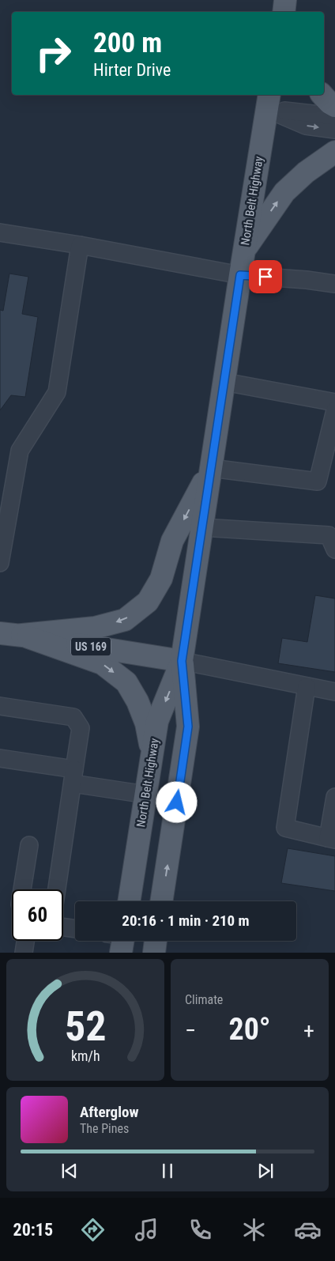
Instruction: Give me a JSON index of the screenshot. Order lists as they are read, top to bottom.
{
  "streets": {
    "main road": ["North Belt Highway", "US 169"]
  },
  "crossings": [
    ["North Belt Highway", "US 169"]
  ],
  "page": {
    "turn": ["200 m", "Hirter Drive"],
    "limit": "60",
    "trip": "20:16 · 1 min · 210 m",
    "tile": "Climate",
    "heat": ["−", "20°", "+"],
    "song": ["Afterglow", "The Pines"],
    "tabs": "20:15",
    "gauge": ["52", "km/h"]
  }
}
